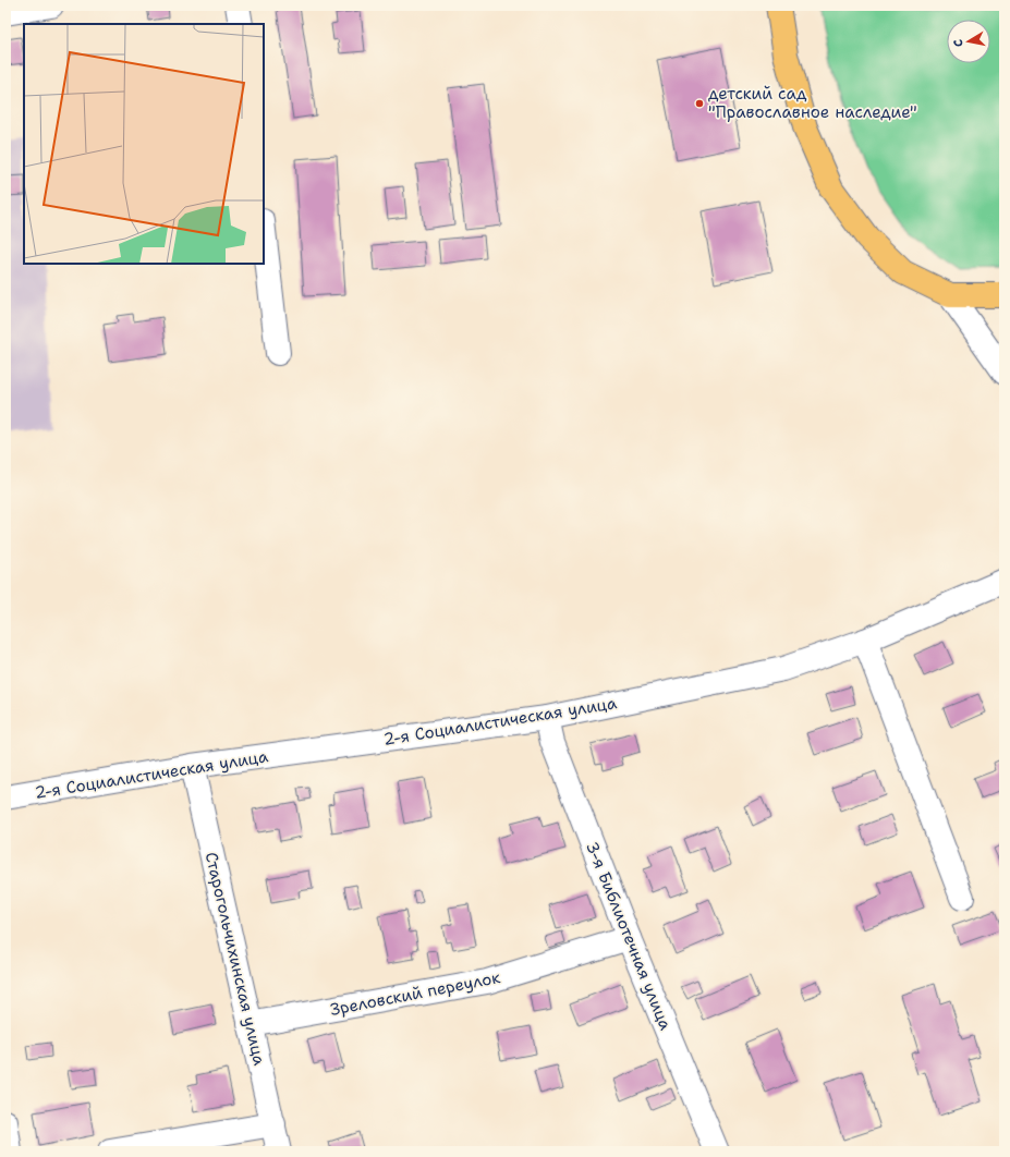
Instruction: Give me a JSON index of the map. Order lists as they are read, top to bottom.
{
  "streets": {
    "street": [
      "2-я Социалистическая улица",
      "3-я Библиотечная улица",
      "Старогольчихинская улица",
      "Зреловский переулок"
    ]
  },
  "crossings": [
    ["2-я Социалистическая улица", "3-я Библиотечная улица"],
    ["2-я Социалистическая улица", "Старогольчихинская улица"],
    ["3-я Библиотечная улица", "Зреловский переулок"],
    ["Старогольчихинская улица", "Зреловский переулок"]
  ],
  "places": ["детский сад \"Православное наследие\""],
  "north": "left"
}
